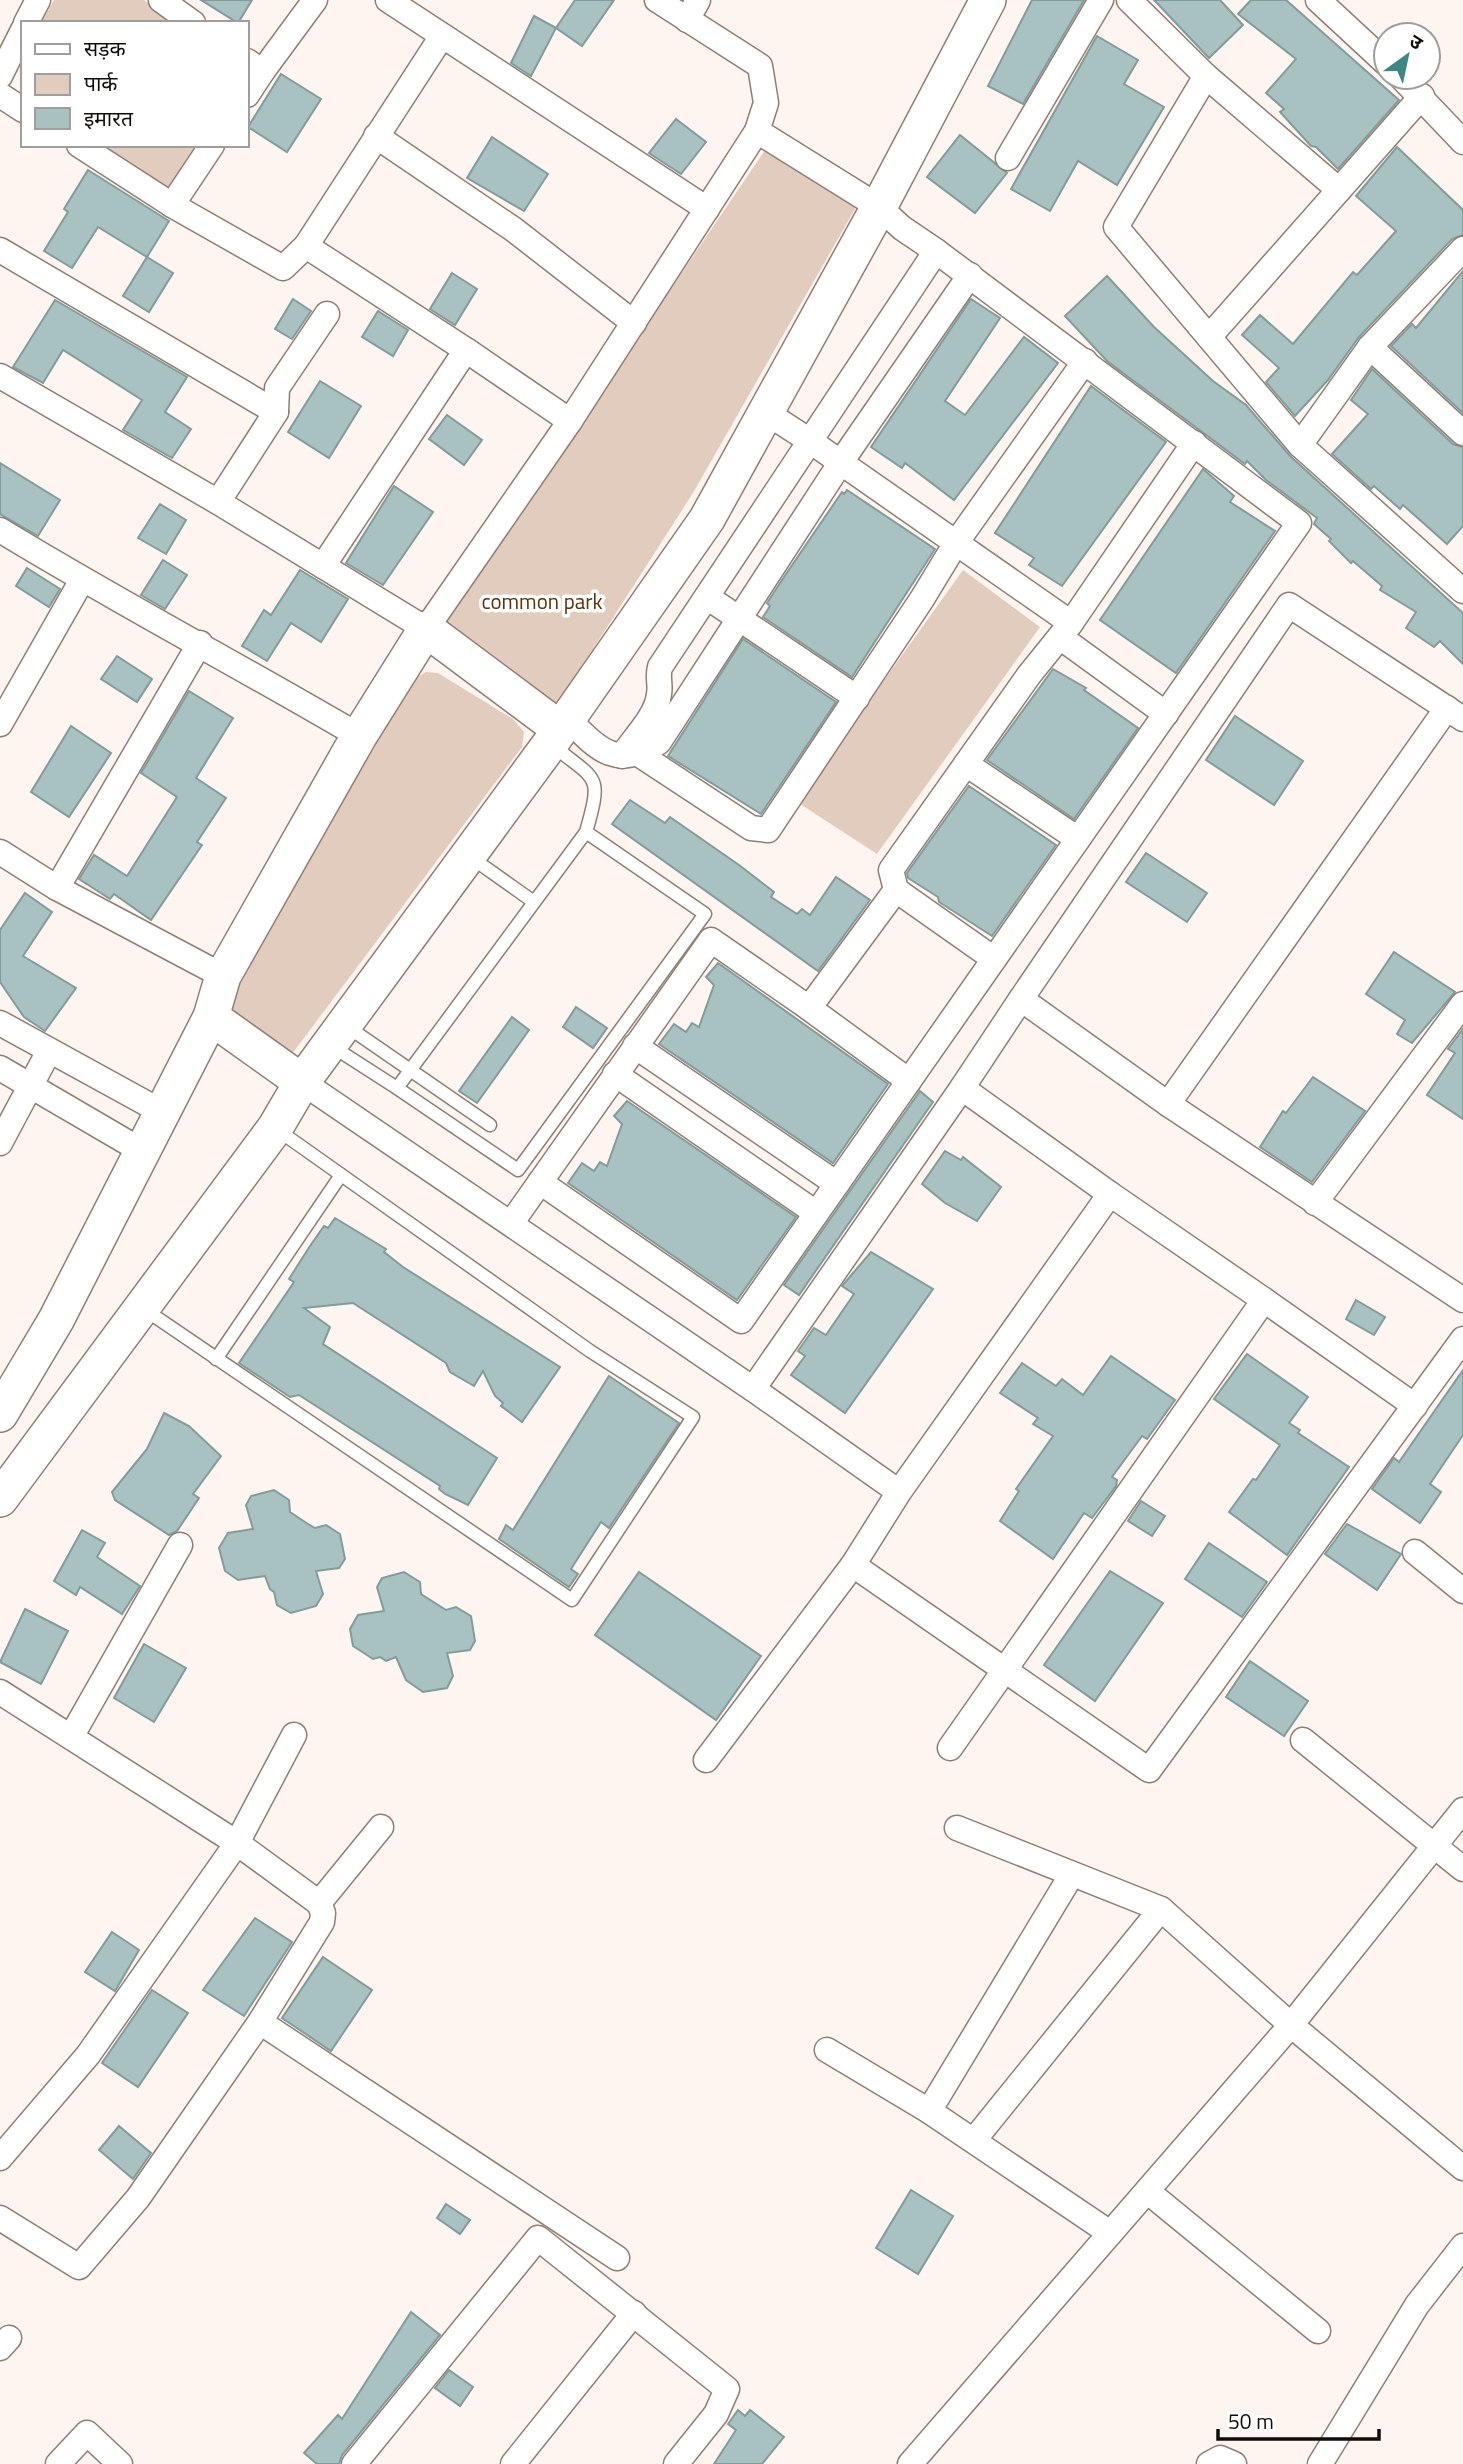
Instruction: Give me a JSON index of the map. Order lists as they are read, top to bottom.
{
  "parks": ["common park"],
  "legend": ["सड़क", "पार्क", "इमारत"],
  "scale_bar": "50 m",
  "north": "top right"
}
